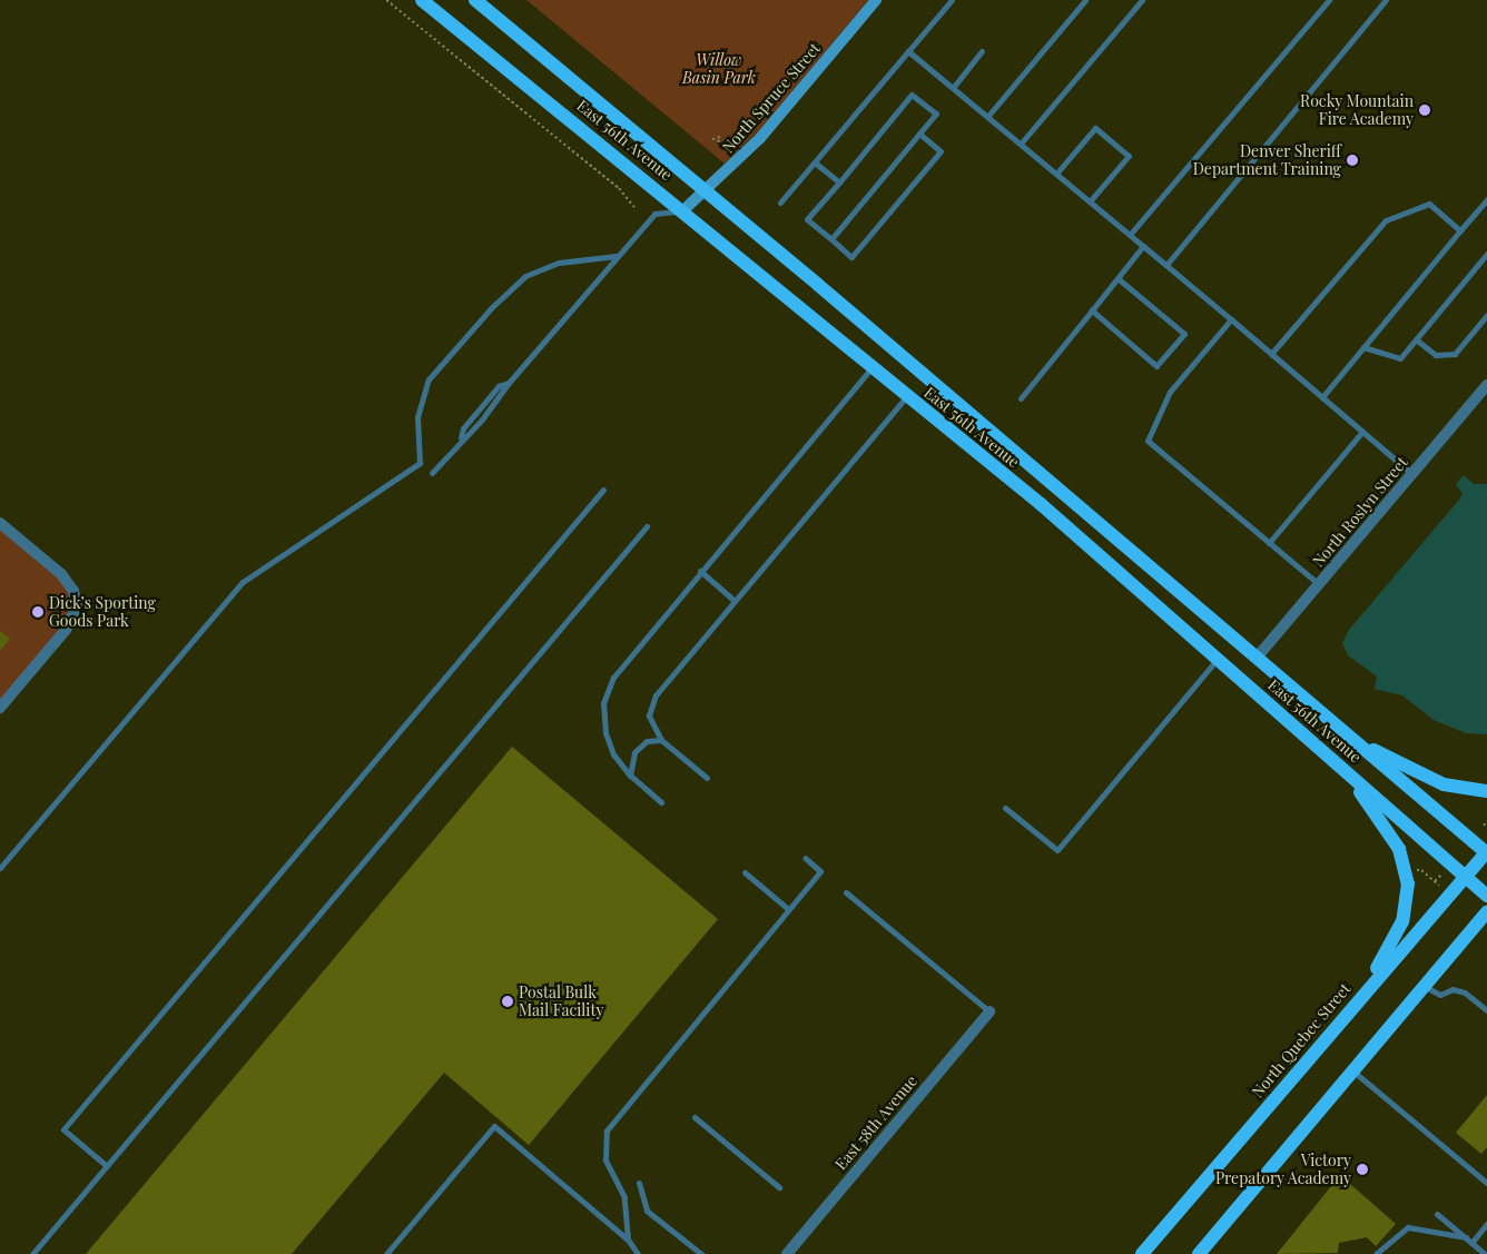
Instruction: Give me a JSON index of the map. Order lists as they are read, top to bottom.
{
  "streets": {
    "main road": ["East 56th Avenue", "North Quebec Street"],
    "street": ["North Spruce Street", "North Roslyn Street", "East 58th Avenue"]
  },
  "crossings": [
    ["North Spruce Street", "East 56th Avenue"],
    ["East 56th Avenue", "North Roslyn Street"],
    ["East 56th Avenue", "North Quebec Street"]
  ],
  "parks": ["Willow Basin Park"],
  "places": [
    "Rocky Mountain Fire Academy",
    "Denver Sheriff Department Training",
    "Dick’s Sporting Goods Park",
    "Postal Bulk Mail Facility",
    "Victory Prepatory Academy"
  ]
}
